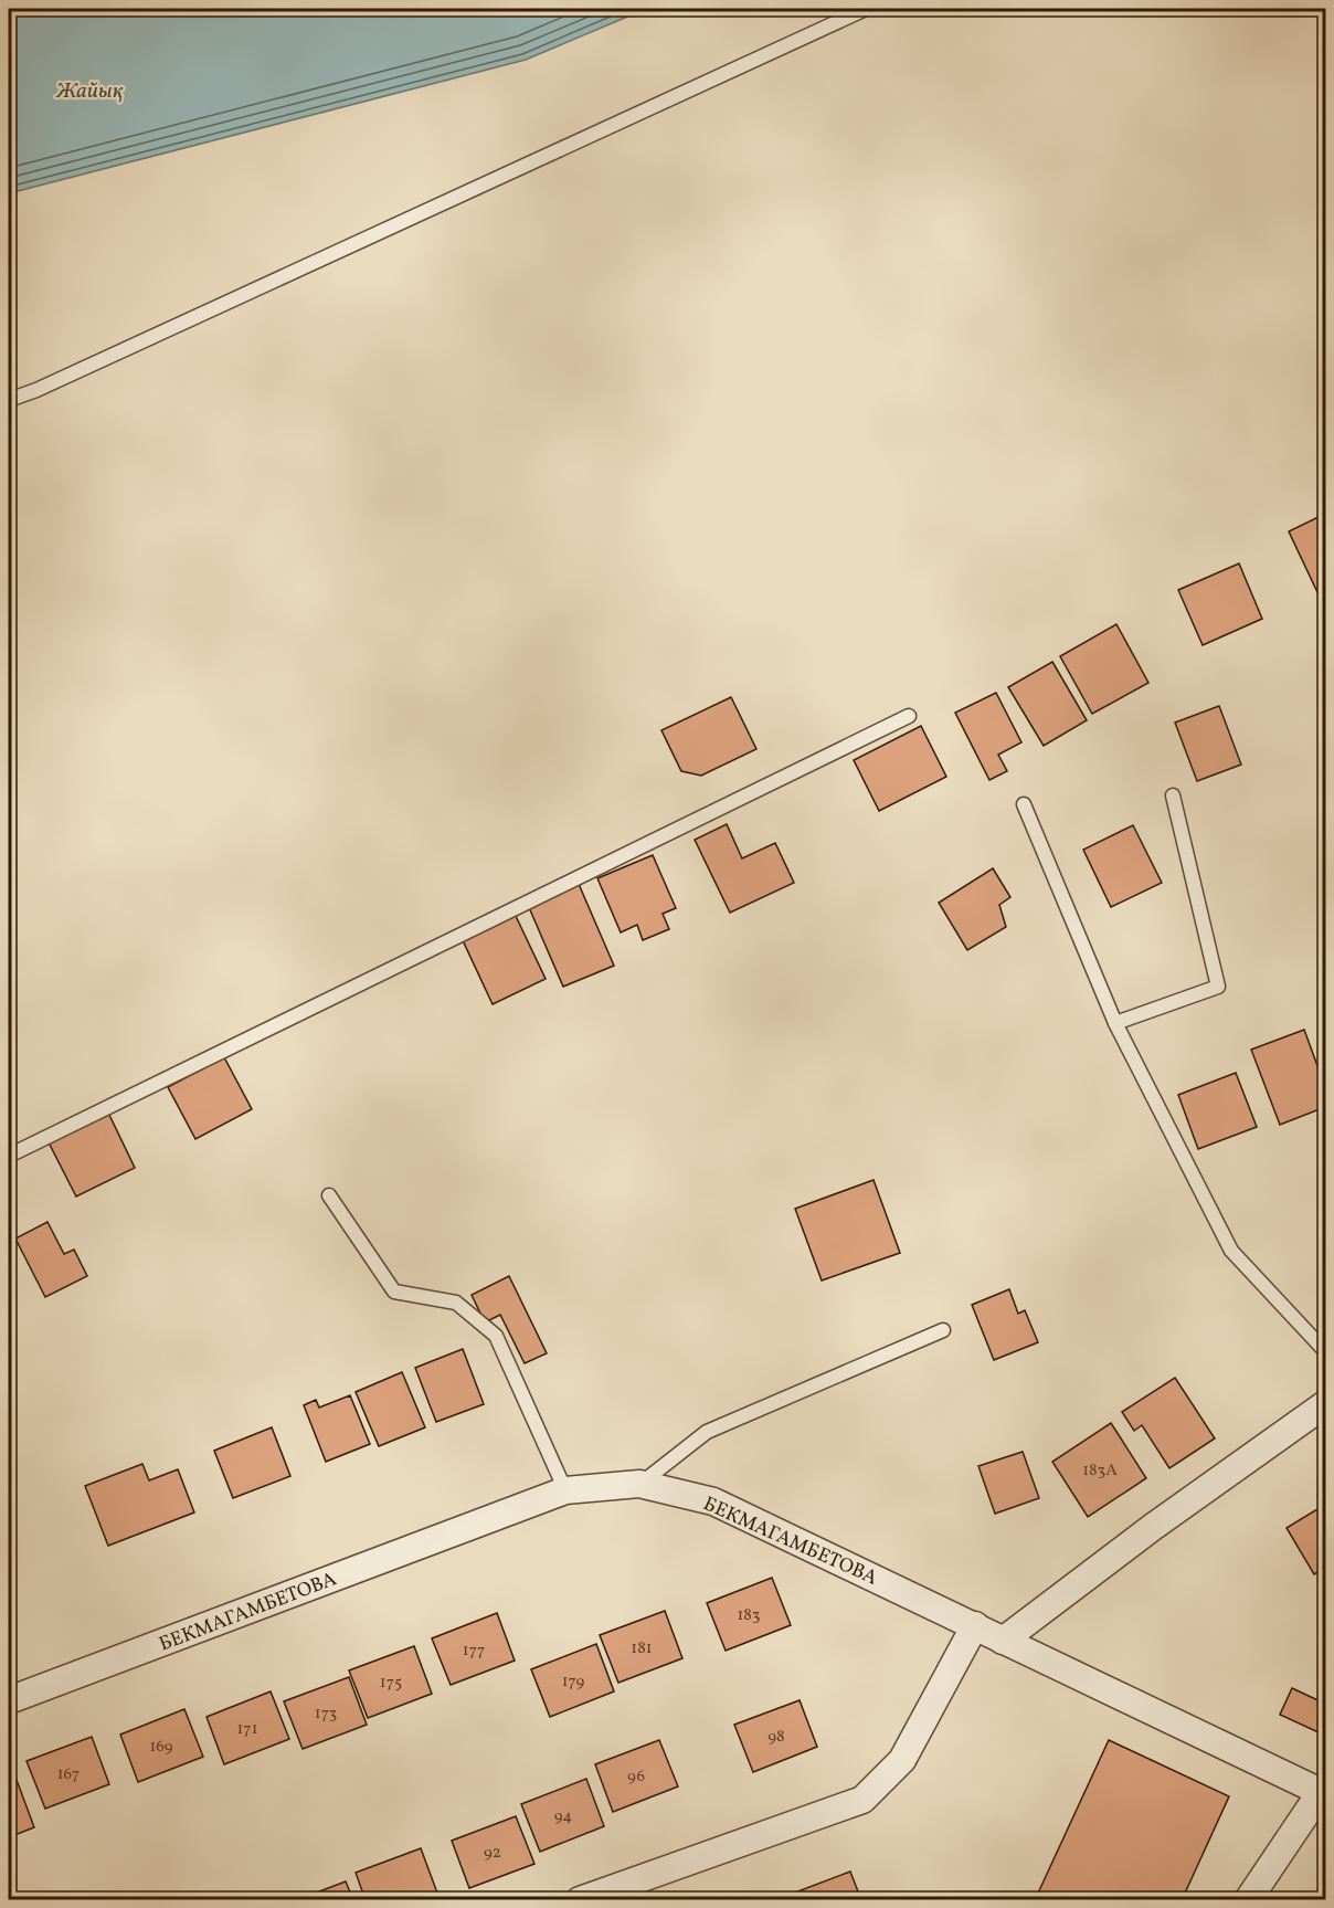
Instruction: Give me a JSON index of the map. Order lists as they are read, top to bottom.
{
  "streets": {
    "street": ["БЕКМАГАМБЕТОВА"]
  },
  "water": ["Жайық"],
  "house_numbers": [
    "183А",
    "183",
    "181",
    "177",
    "179",
    "175",
    "173",
    "171",
    "98",
    "169",
    "167",
    "96",
    "94",
    "92"
  ]
}
